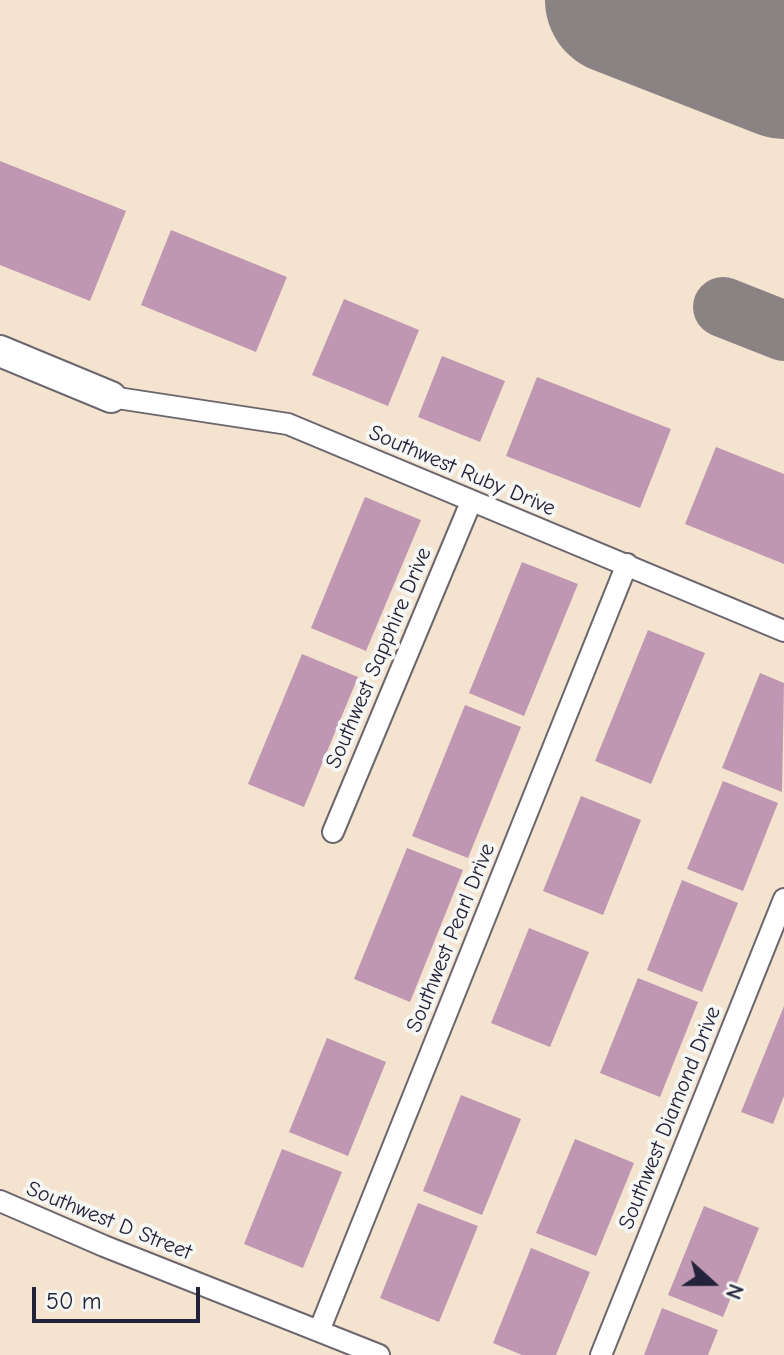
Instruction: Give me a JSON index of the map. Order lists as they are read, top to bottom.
{
  "streets": {
    "street": [
      "Southwest Ruby Drive",
      "Southwest Sapphire Drive",
      "Southwest Pearl Drive",
      "Southwest Diamond Drive",
      "Southwest D Street"
    ]
  },
  "crossings": [
    ["Southwest Ruby Drive", "Southwest Sapphire Drive"],
    ["Southwest Ruby Drive", "Southwest Pearl Drive"],
    ["Southwest Pearl Drive", "Southwest D Street"]
  ],
  "scale_bar": "50 m",
  "north": "right"
}
